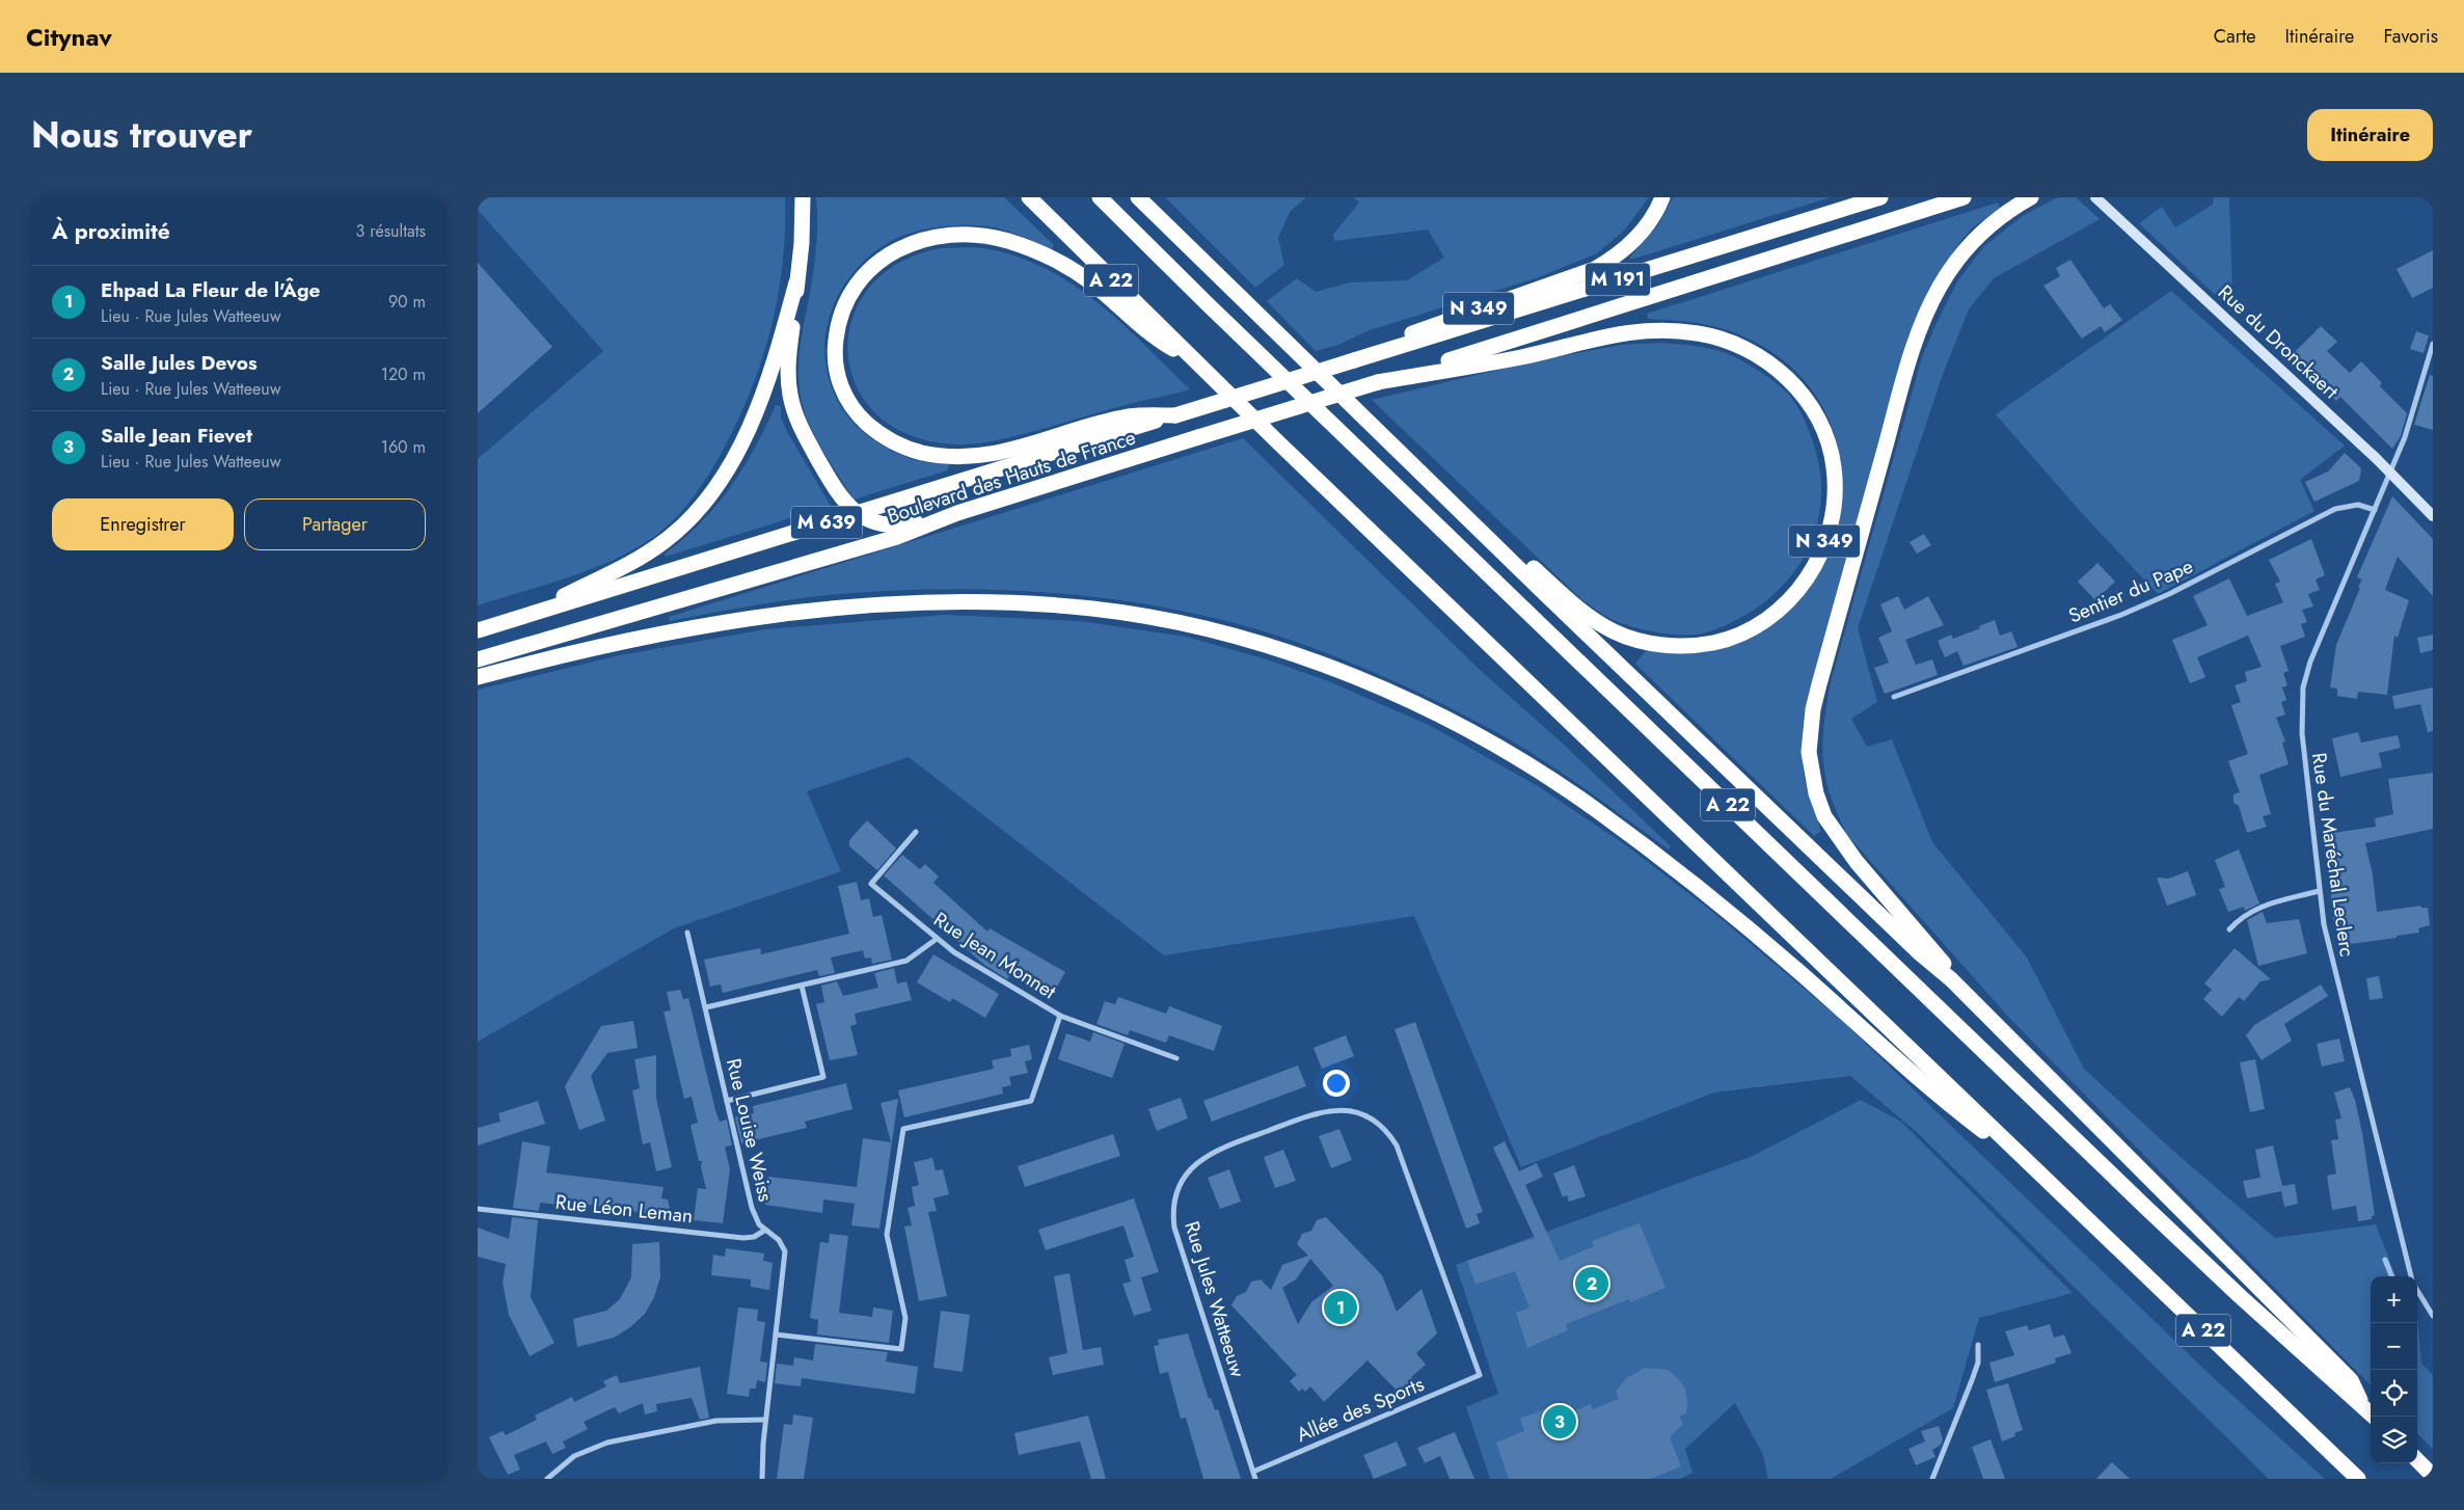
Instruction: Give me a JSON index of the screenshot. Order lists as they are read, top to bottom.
{
  "streets": {
    "highway": [
      "M 191",
      "A 22",
      "N 349",
      "Boulevard des Hauts de France",
      "M 639"
    ],
    "main road": ["Rue du Dronckaert"],
    "street": [
      "Sentier du Pape",
      "Rue du Maréchal Leclerc",
      "Rue Jean Monnet",
      "Rue Louise Weiss",
      "Rue Léon Leman",
      "Rue Jules Watteeuw",
      "Allée des Sports"
    ]
  },
  "crossings": [
    ["M 191", "N 349"],
    ["M 191", "Boulevard des Hauts de France"],
    ["Rue du Dronckaert", "Rue du Maréchal Leclerc"],
    ["Sentier du Pape", "Rue du Maréchal Leclerc"],
    ["Rue Louise Weiss", "Rue Léon Leman"],
    ["Rue Jules Watteeuw", "Allée des Sports"]
  ],
  "page": {
    "header": "Citynav",
    "nav": ["Carte", "Itinéraire", "Favoris"],
    "title": "Nous trouver",
    "buttons": [
      "Itinéraire",
      ["Enregistrer", "Partager"]
    ],
    "heading": ["À proximité", "3 résultats"],
    "list": [
      {
        "mark": "1",
        "name": "Ehpad La Fleur de l'Âge",
        "note": "Lieu · Rue Jules Watteeuw",
        "value": "90 m"
      },
      {
        "mark": "2",
        "name": "Salle Jules Devos",
        "note": "Lieu · Rue Jules Watteeuw",
        "value": "120 m"
      },
      {
        "mark": "3",
        "name": "Salle Jean Fievet",
        "note": "Lieu · Rue Jules Watteeuw",
        "value": "160 m"
      }
    ],
    "pins": ["2", "1", "3"],
    "map_buttons": ["+", "−"]
  }
}
